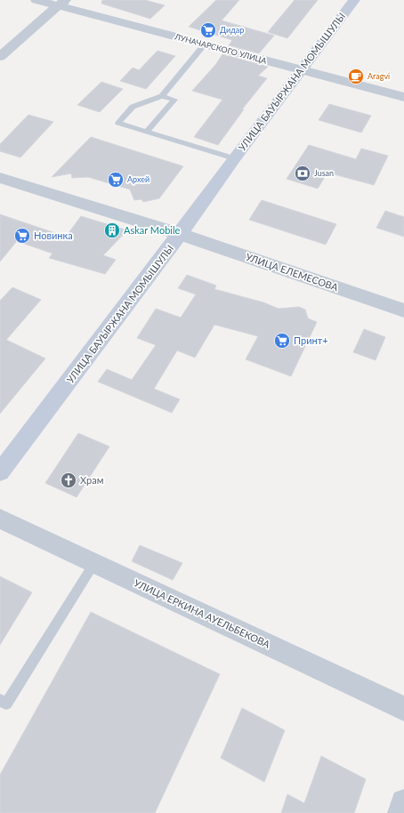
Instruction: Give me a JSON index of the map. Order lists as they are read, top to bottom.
{
  "streets": {
    "street": [
      "ЛУНАЧАРСКОГО УЛИЦА",
      "УЛИЦА БАУЫРЖАНА МОМЫШУЛЫ",
      "УЛИЦА ЕЛЕМЕСОВА",
      "УЛИЦА ЕРКИНА АУЕЛЬБЕКОВА"
    ]
  },
  "crossings": [
    ["ЛУНАЧАРСКОГО УЛИЦА", "УЛИЦА БАУЫРЖАНА МОМЫШУЛЫ"],
    ["УЛИЦА БАУЫРЖАНА МОМЫШУЛЫ", "УЛИЦА ЕЛЕМЕСОВА"]
  ],
  "places": {
    "supermarket": [
      "Дидар",
      "Архей",
      "Новинка",
      "Принт+"
    ],
    "cafe": ["Aragvi"],
    "bank": ["Jusan"],
    "building": ["Askar Mobile"],
    "church": ["Храм"]
  }
}
